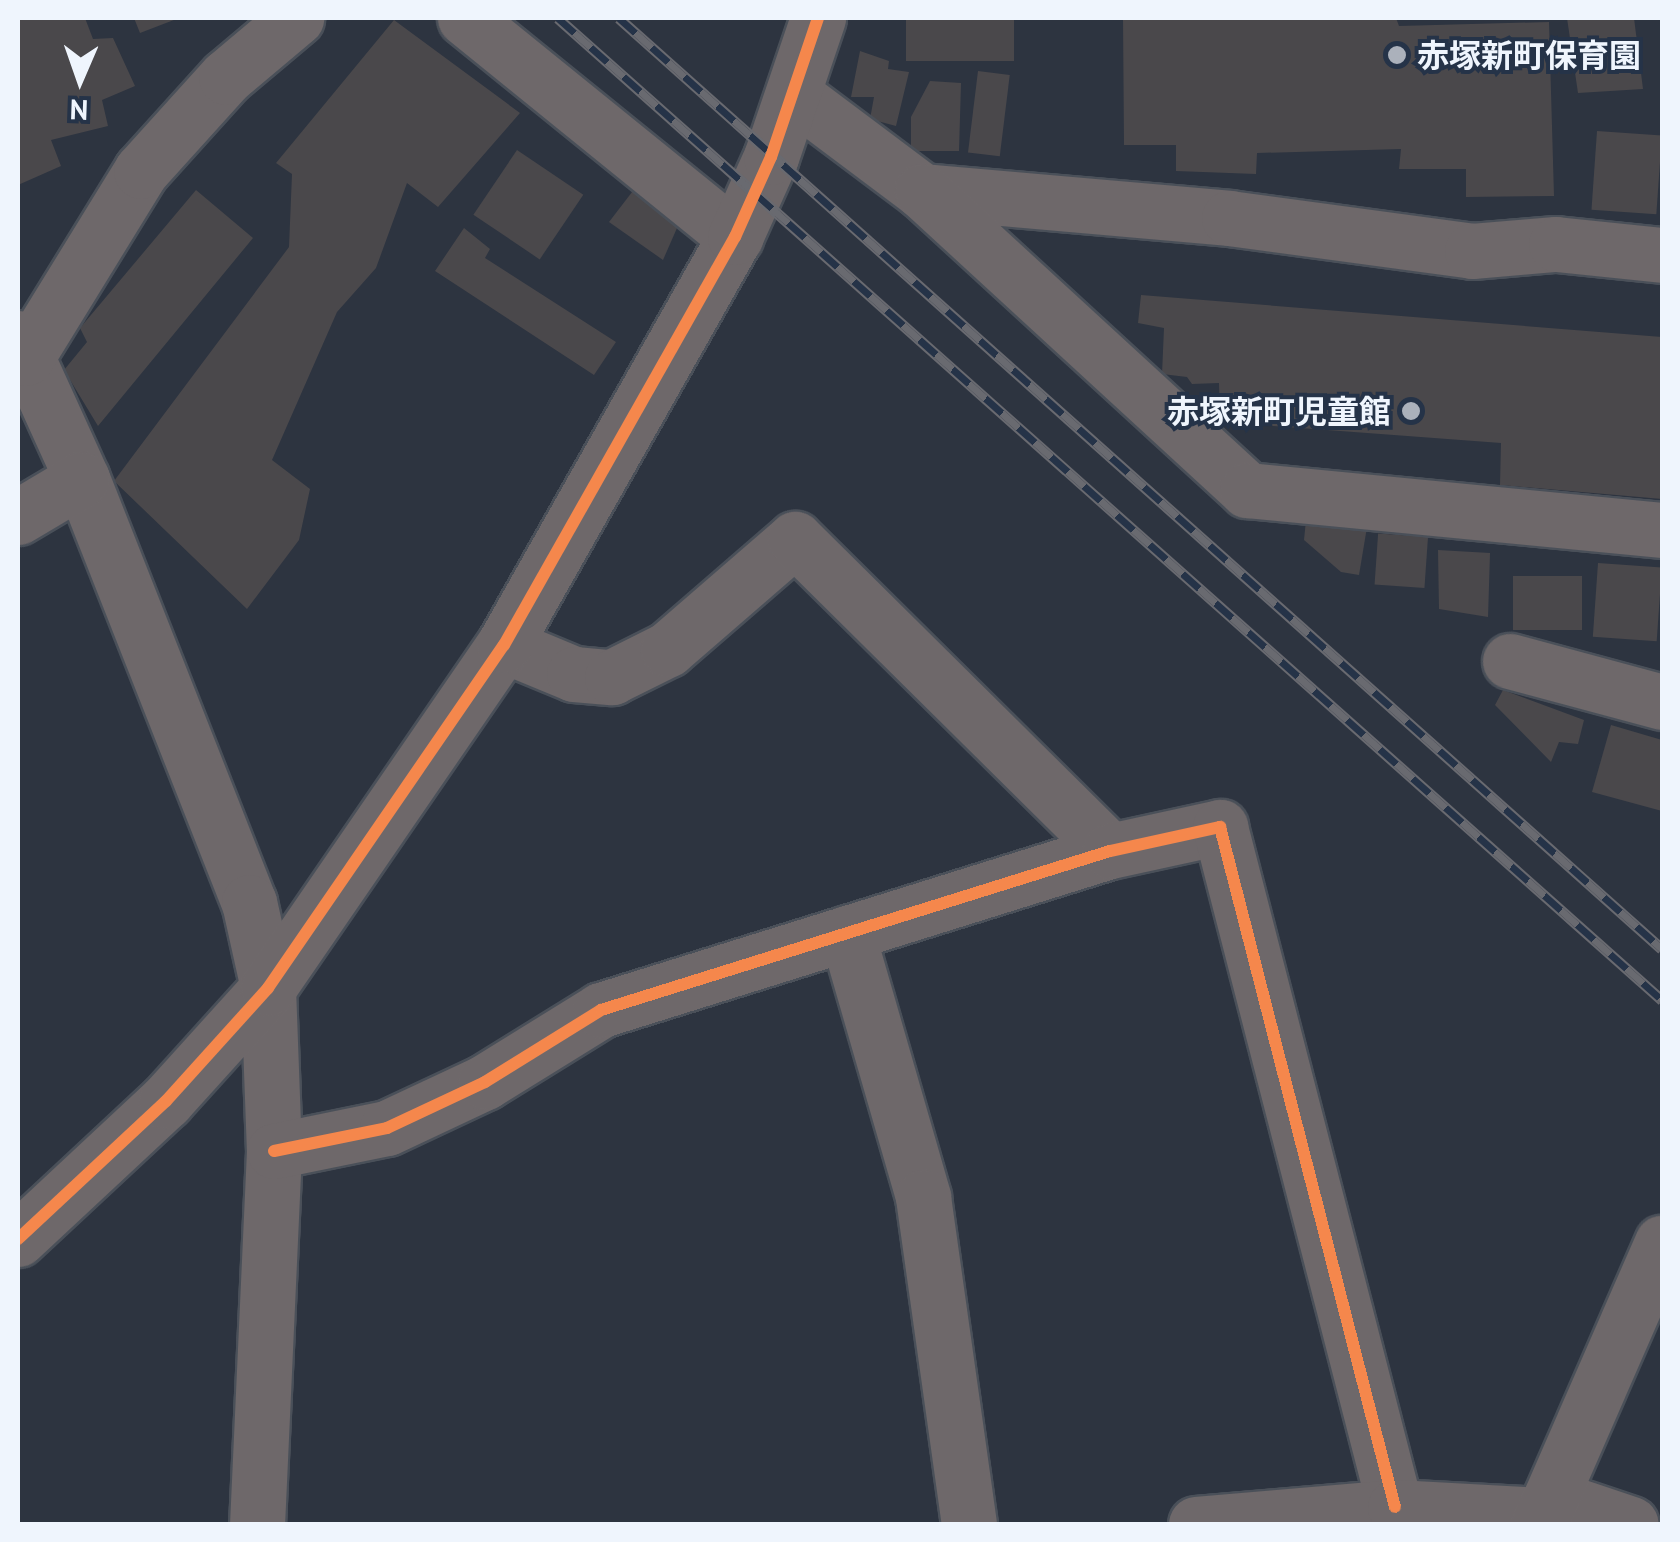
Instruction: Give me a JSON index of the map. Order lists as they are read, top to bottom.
{
  "places": ["赤塚新町保育園", "赤塚新町児童館"],
  "north": "bottom"
}
